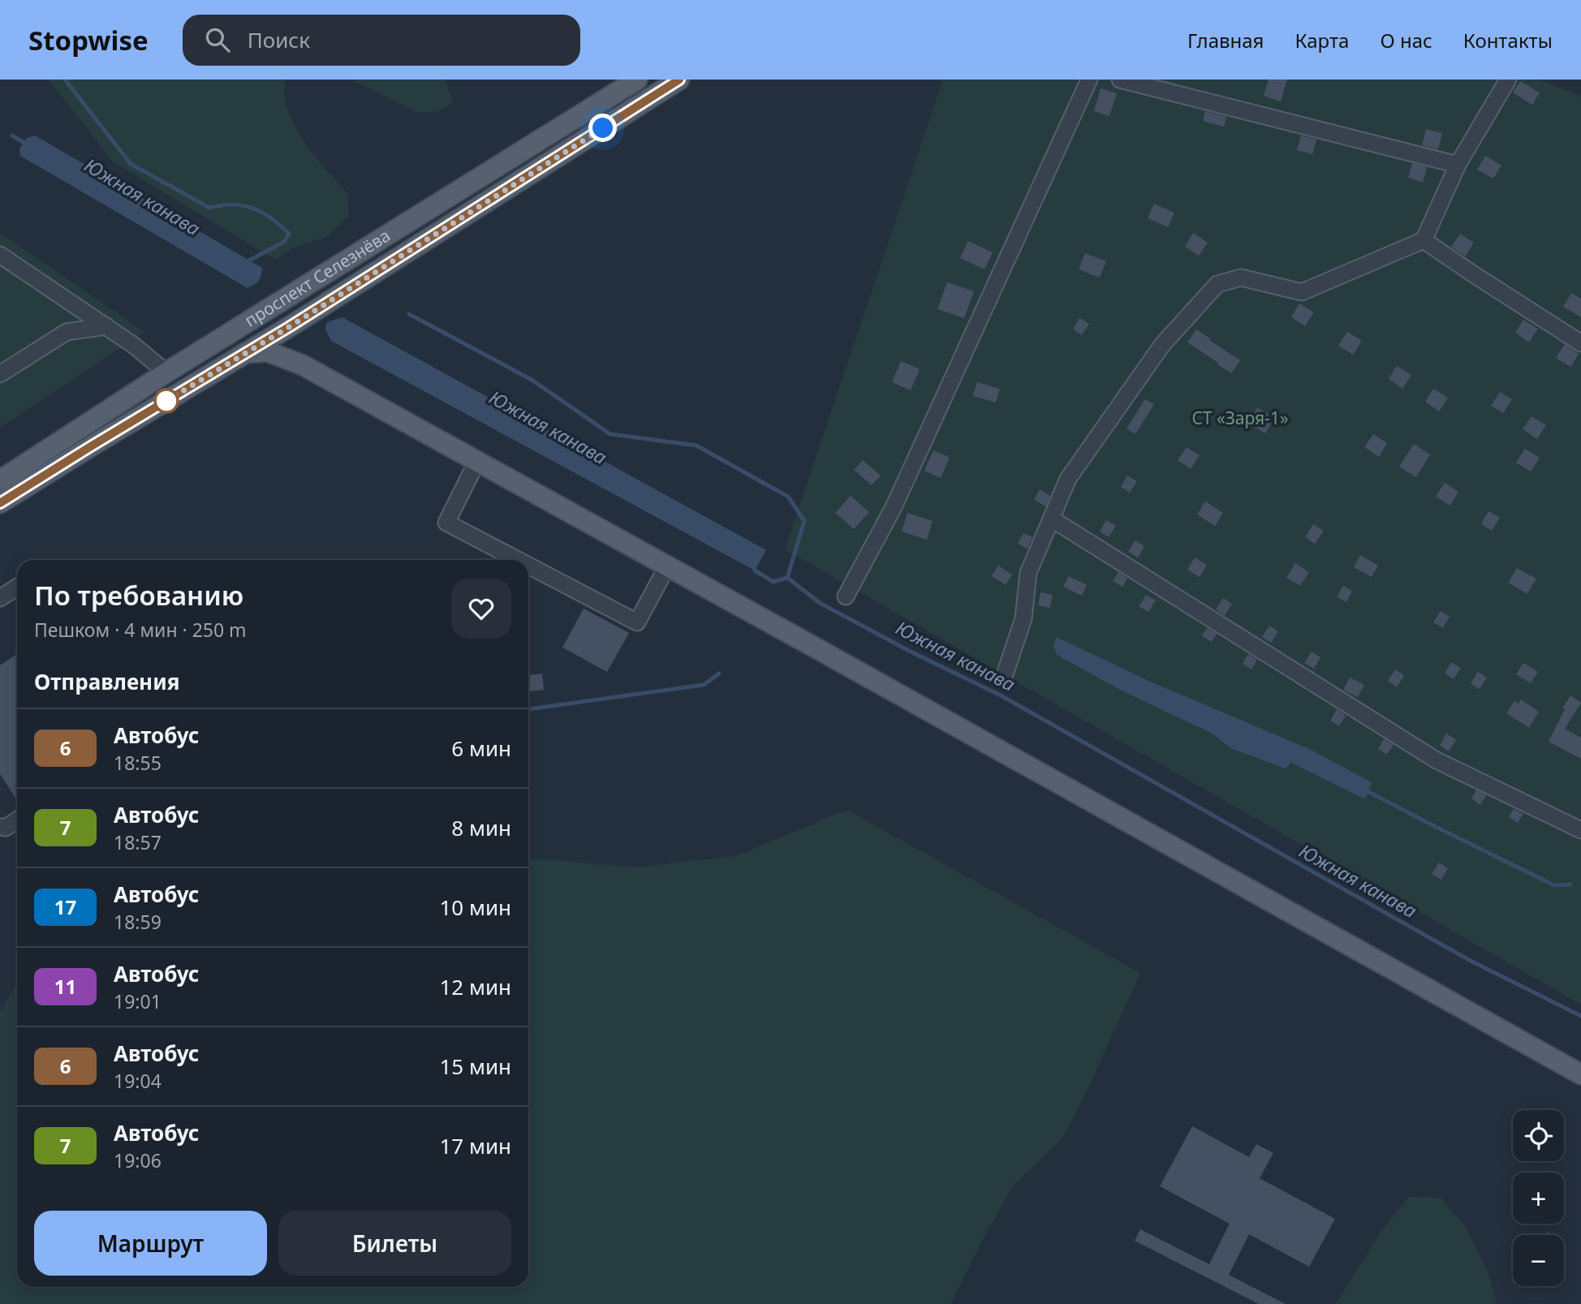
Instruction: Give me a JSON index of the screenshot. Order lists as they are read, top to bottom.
{
  "streets": {
    "main road": ["проспект Селезнёва"]
  },
  "water": ["Южная канава"],
  "parks": ["СТ «Заря-1»"],
  "lines": ["bus line 6"],
  "page": {
    "header": "Stopwise",
    "search": "Поиск",
    "nav": [
      "Главная",
      "Карта",
      "О нас",
      "Контакты"
    ],
    "heading": [
      ["По требованию", "Пешком · 4 мин · 250 m"],
      "Отправления"
    ],
    "list": [
      {
        "mark": "6",
        "name": "Автобус",
        "note": "18:55",
        "value": "6 мин"
      },
      {
        "mark": "7",
        "name": "Автобус",
        "note": "18:57",
        "value": "8 мин"
      },
      {
        "mark": "17",
        "name": "Автобус",
        "note": "18:59",
        "value": "10 мин"
      },
      {
        "mark": "11",
        "name": "Автобус",
        "note": "19:01",
        "value": "12 мин"
      },
      {
        "mark": "6",
        "name": "Автобус",
        "note": "19:04",
        "value": "15 мин"
      },
      {
        "mark": "7",
        "name": "Автобус",
        "note": "19:06",
        "value": "17 мин"
      }
    ],
    "map_buttons": ["+", "−"],
    "buttons": ["Маршрут", "Билеты"]
  }
}
